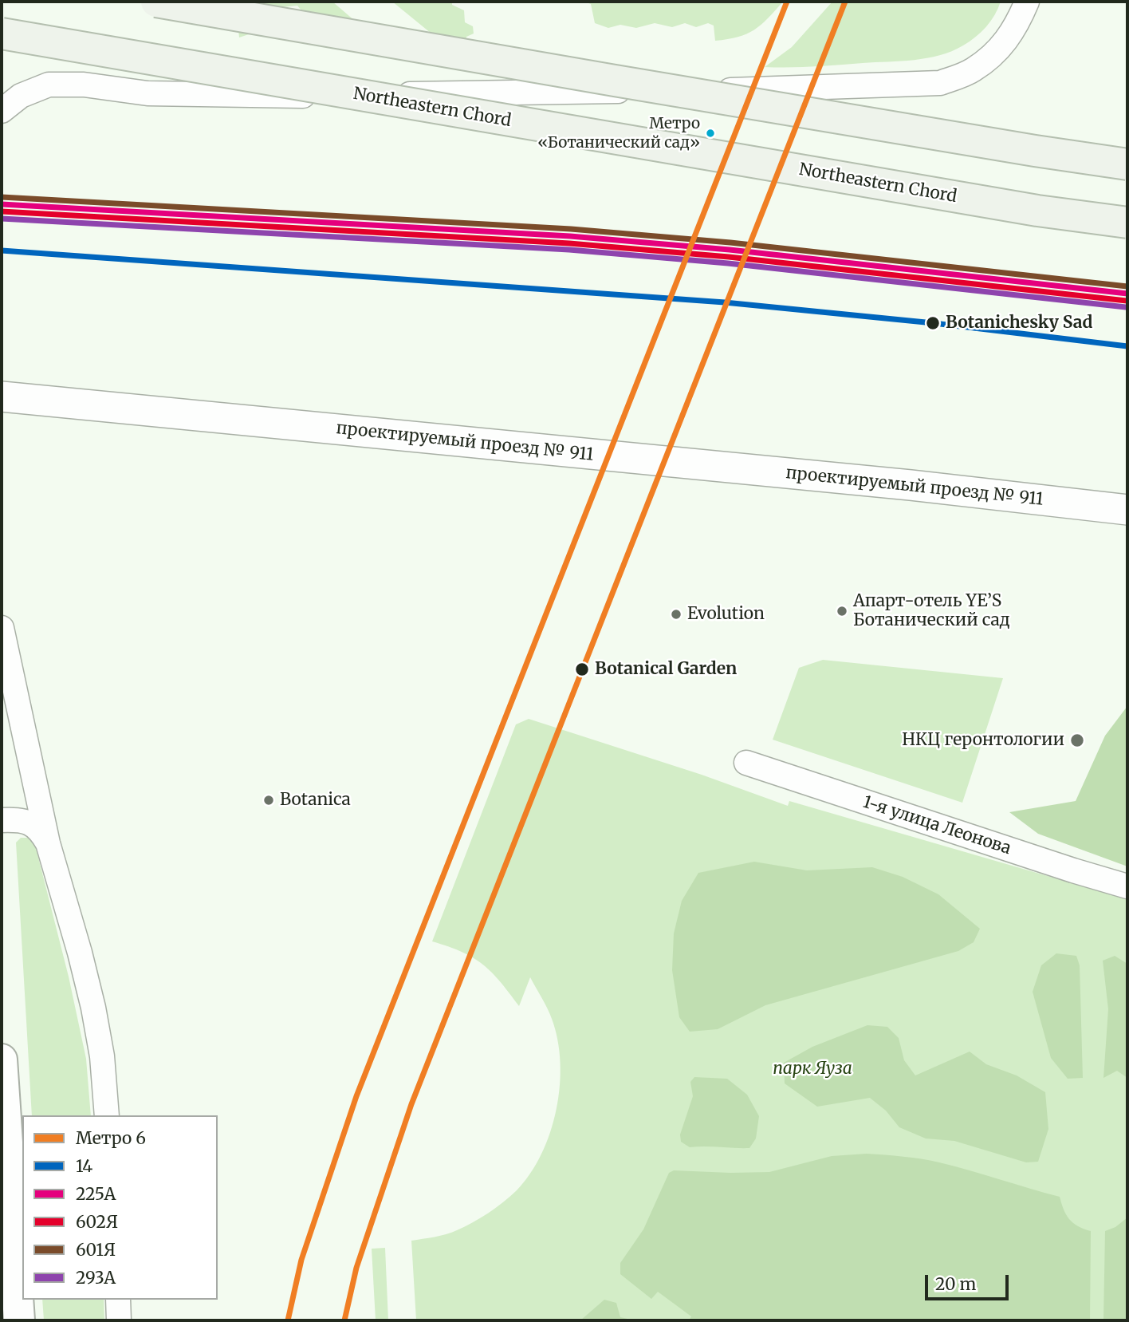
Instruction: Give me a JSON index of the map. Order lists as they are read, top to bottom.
{
  "streets": {
    "main road": ["Northeastern Chord"],
    "street": ["проектируемый проезд № 911", "1-я улица Леонова"]
  },
  "parks": ["парк Яуза"],
  "places": [
    "Метро «Ботанический сад»",
    "Botanichesky Sad",
    "Апарт-отель YE’S Ботанический сад",
    "Evolution",
    "Botanical Garden",
    "НКЦ геронтологии",
    "Botanica"
  ],
  "lines": [
    "metro line 6",
    "transit line 601Я",
    "transit line 225А",
    "transit line 602Я",
    "transit line 293А",
    "transit line 14"
  ],
  "legend": [
    "Метро 6",
    "14",
    "225А",
    "602Я",
    "601Я",
    "293А"
  ],
  "scale_bar": "20 m"
}
